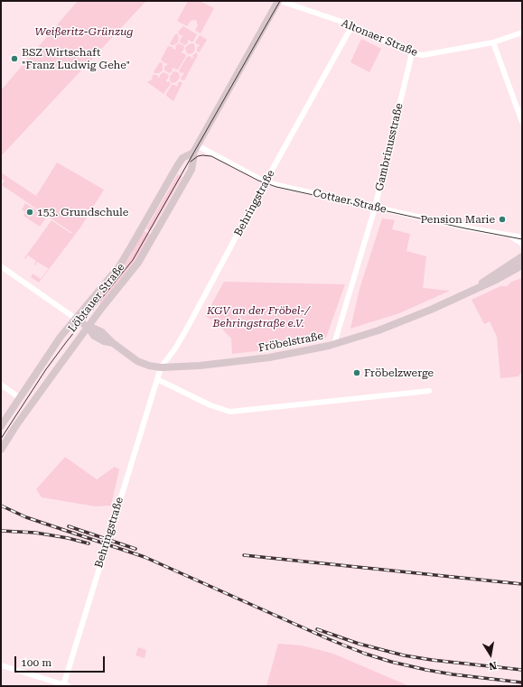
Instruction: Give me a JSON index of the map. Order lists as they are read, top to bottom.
{
  "streets": {
    "main road": ["Löbtauer Straße", "Fröbelstraße"],
    "street": [
      "Altonaer Straße",
      "Gambrinusstraße",
      "Cottaer Straße",
      "Behringstraße"
    ]
  },
  "crossings": [
    ["Altonaer Straße", "Gambrinusstraße"],
    ["Altonaer Straße", "Behringstraße"],
    ["Altonaer Straße", "Löbtauer Straße"],
    ["Gambrinusstraße", "Cottaer Straße"],
    ["Gambrinusstraße", "Fröbelstraße"],
    ["Cottaer Straße", "Behringstraße"],
    ["Cottaer Straße", "Löbtauer Straße"],
    ["Behringstraße", "Fröbelstraße"],
    ["Löbtauer Straße", "Fröbelstraße"]
  ],
  "parks": ["Weißeritz-Grünzug", "KGV an der Fröbel-/ Behringstraße e.V."],
  "places": [
    "BSZ Wirtschaft \"Franz Ludwig Gehe\"",
    "153. Grundschule",
    "Pension Marie",
    "Fröbelzwerge"
  ],
  "scale_bar": "100 m",
  "north": "bottom"
}
